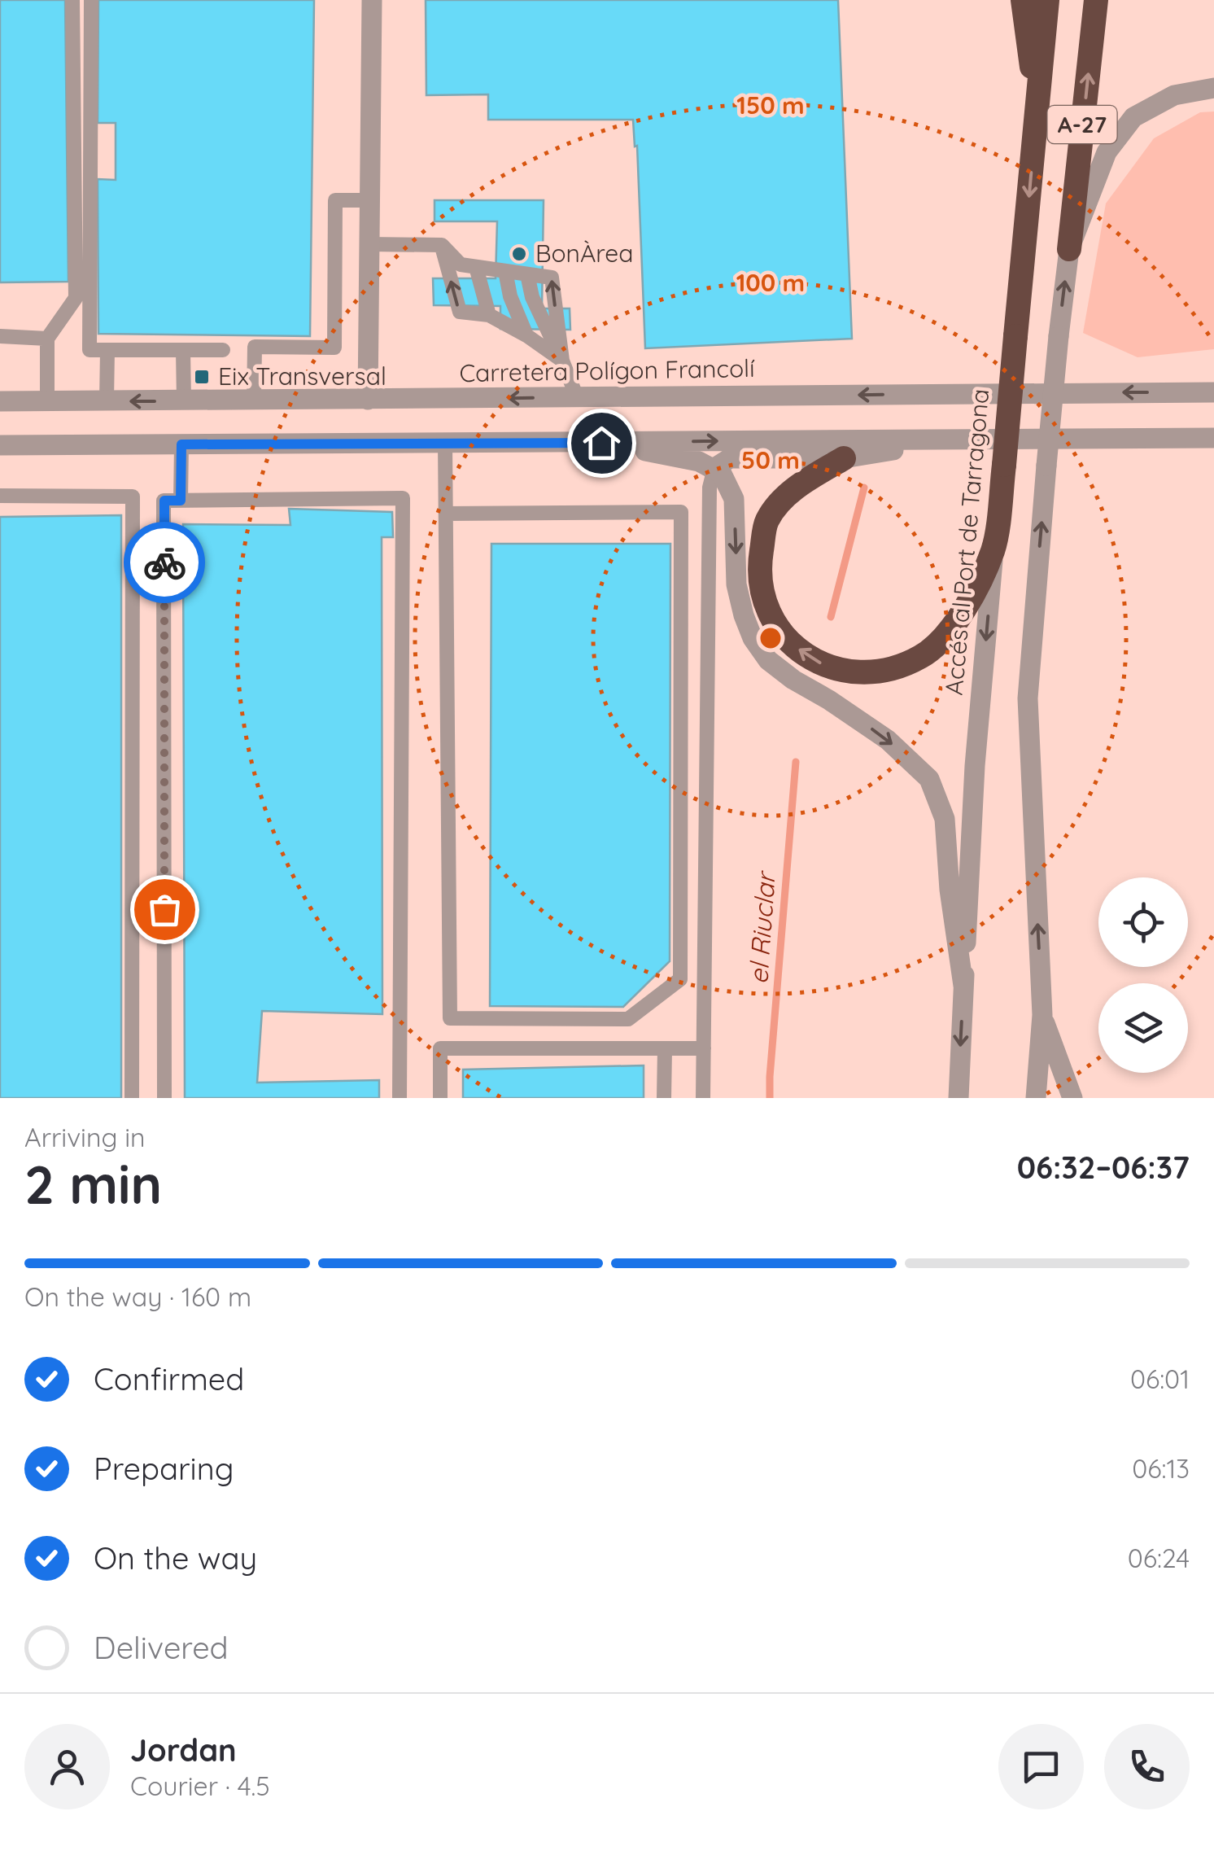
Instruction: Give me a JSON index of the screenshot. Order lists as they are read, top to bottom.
{
  "streets": {
    "highway": ["A-27", "Accés al Port de Tarragona"],
    "street": ["Carretera Polígon Francolí"]
  },
  "one_way": ["Accés al Port de Tarragona"],
  "water": ["el Riuclar"],
  "places": {
    "other": ["BonÀrea"],
    "transit": ["Eix Transversal"]
  },
  "page": {
    "heading": ["2 min", "Arriving in", "06:32–06:37"],
    "panel": ["Jordan", "Courier · 4.5"],
    "bar": "On the way · 160 m",
    "list": [
      ["Confirmed", "06:01"],
      ["Preparing", "06:13"],
      ["On the way", "06:24"],
      "Delivered"
    ]
  },
  "rings": ["150 m", "100 m", "50 m"]
}
